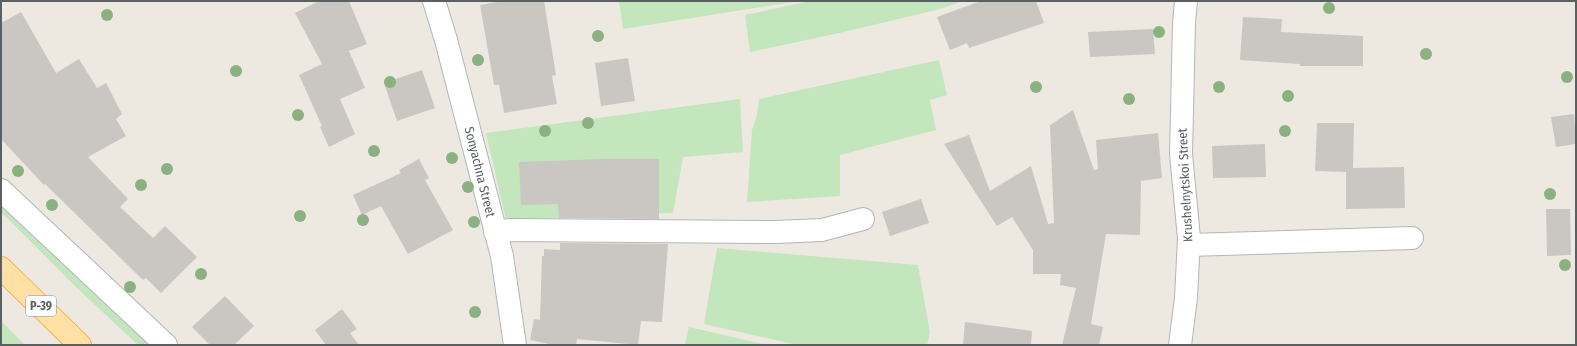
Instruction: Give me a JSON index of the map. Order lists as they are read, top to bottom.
{
  "streets": {
    "main road": ["Р-39"],
    "street": ["Sonyachna Street", "Krushelnytskoi Street"]
  }
}
